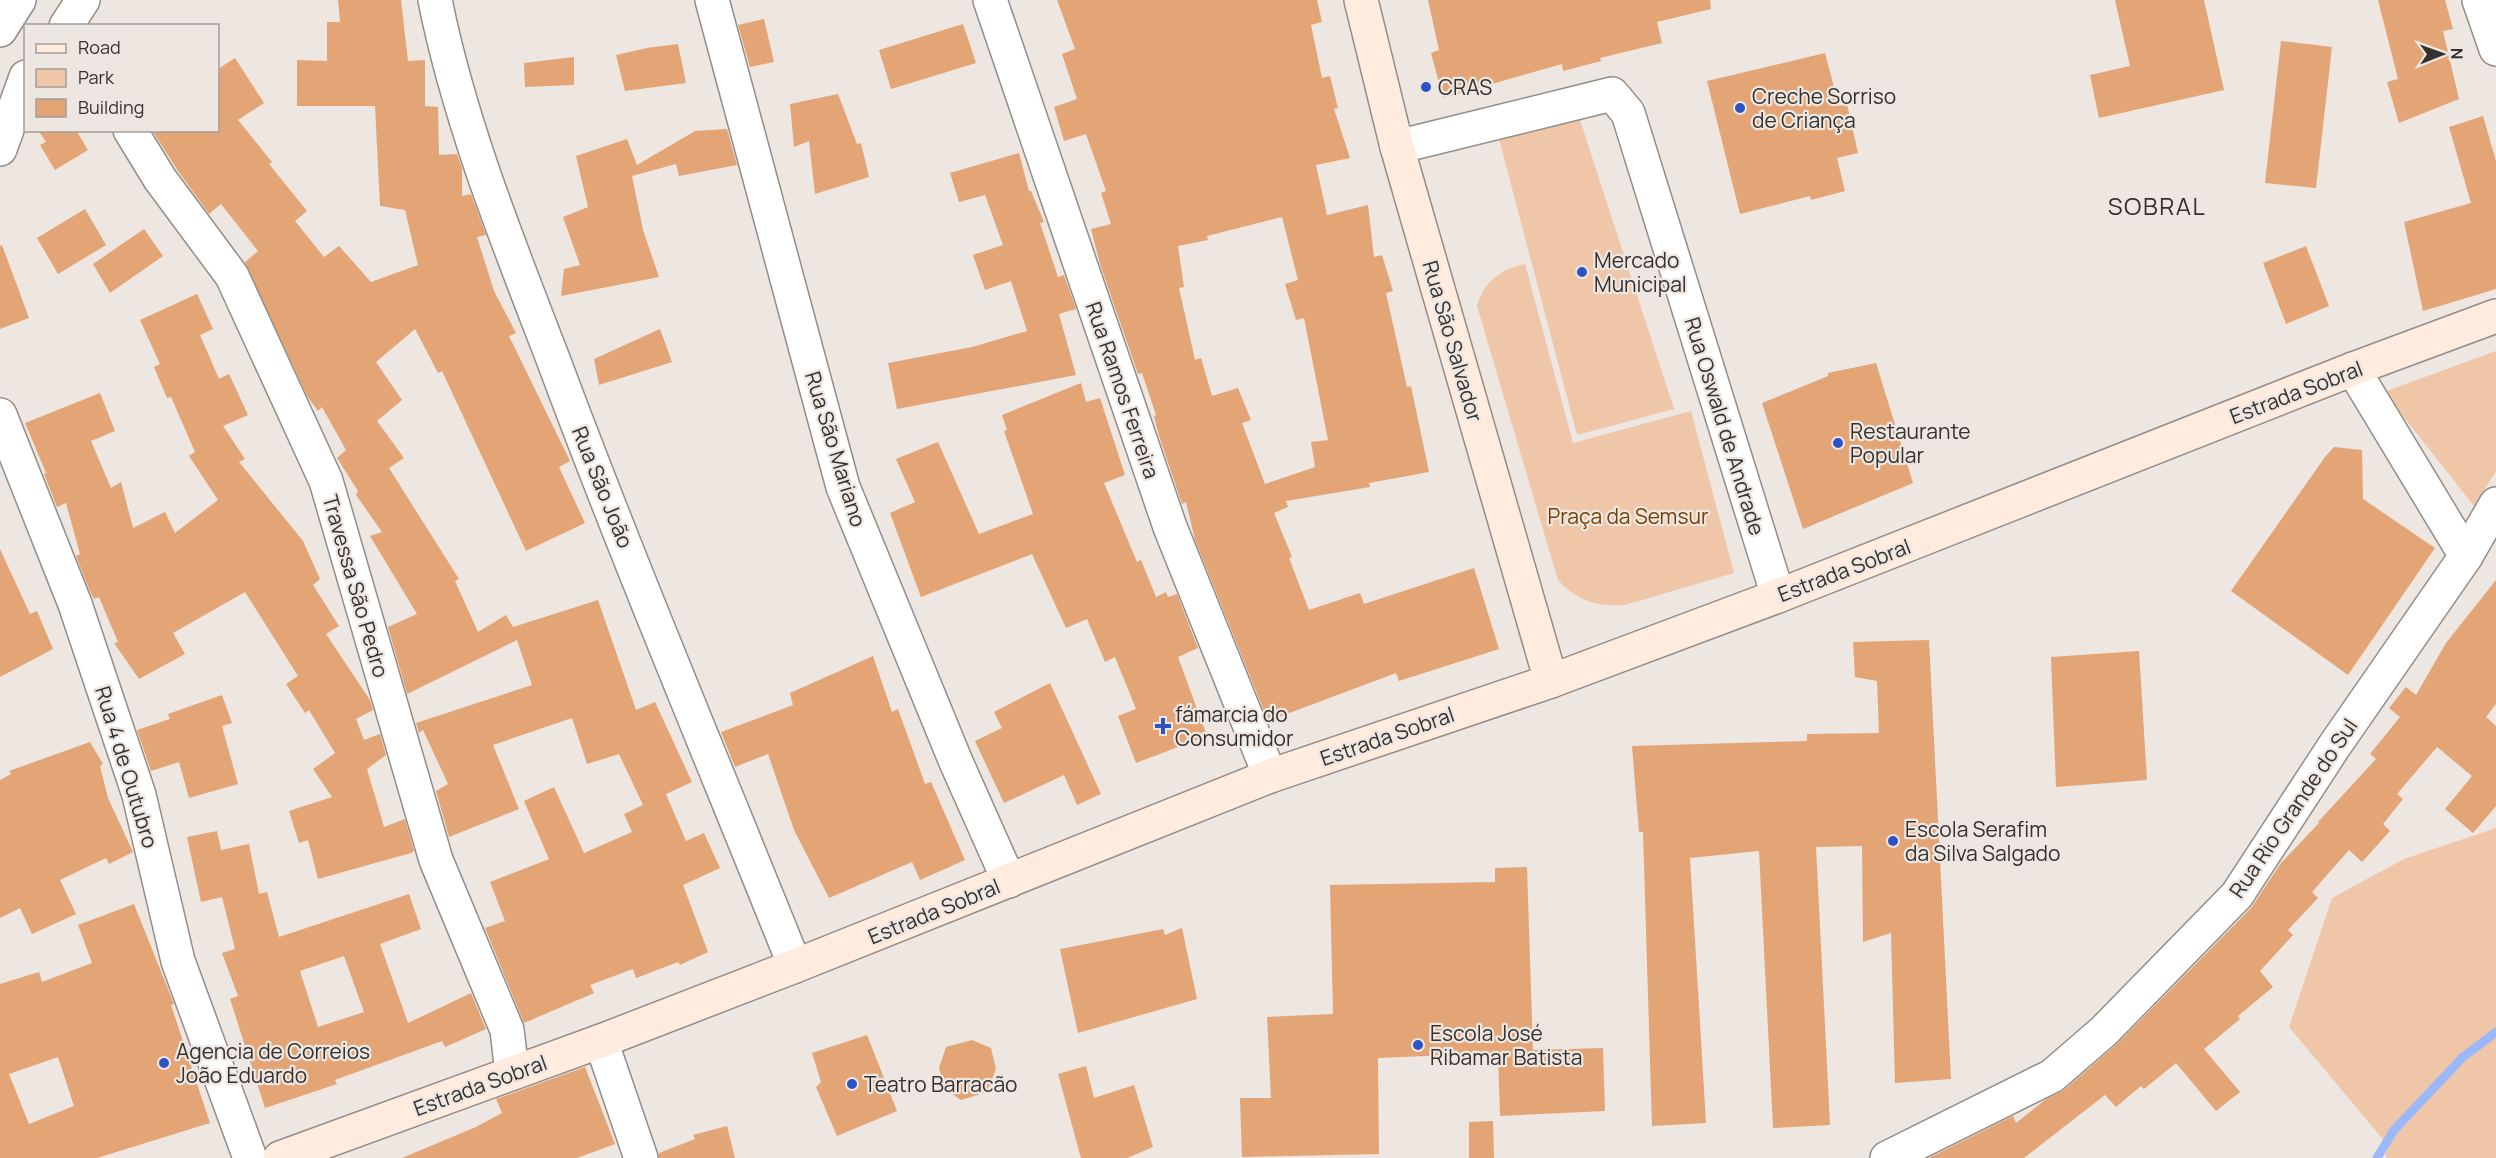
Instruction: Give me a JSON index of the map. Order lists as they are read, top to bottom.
{
  "streets": {
    "street": [
      "Rua São Salvador",
      "Rua Ramos Ferreira",
      "Estrada Sobral",
      "Rua Oswald de Andrade",
      "Rua São Mariano",
      "Rua São João",
      "Travessa São Pedro",
      "Rua 4 de Outubro",
      "Rua Rio Grande do Sul"
    ]
  },
  "crossings": [
    ["Rua São Salvador", "Estrada Sobral"],
    ["Rua São Salvador", "Rua Oswald de Andrade"],
    ["Rua Ramos Ferreira", "Estrada Sobral"],
    ["Estrada Sobral", "Rua Oswald de Andrade"],
    ["Estrada Sobral", "Rua São Mariano"],
    ["Estrada Sobral", "Rua São João"],
    ["Estrada Sobral", "Travessa São Pedro"]
  ],
  "districts": ["SOBRAL"],
  "parks": ["Praça da Semsur"],
  "places": {
    "other": [
      "CRAS",
      "Creche Sorriso de Criança",
      "Mercado Municipal",
      "Restaurante Popular",
      "Escola Serafim da Silva Salgado",
      "Escola José Ribamar Batista",
      "Agencia de Correios João Eduardo",
      "Teatro Barracão"
    ],
    "health": ["fámarcia do Consumidor"]
  },
  "legend": ["Road", "Park", "Building"],
  "north": "right"
}
